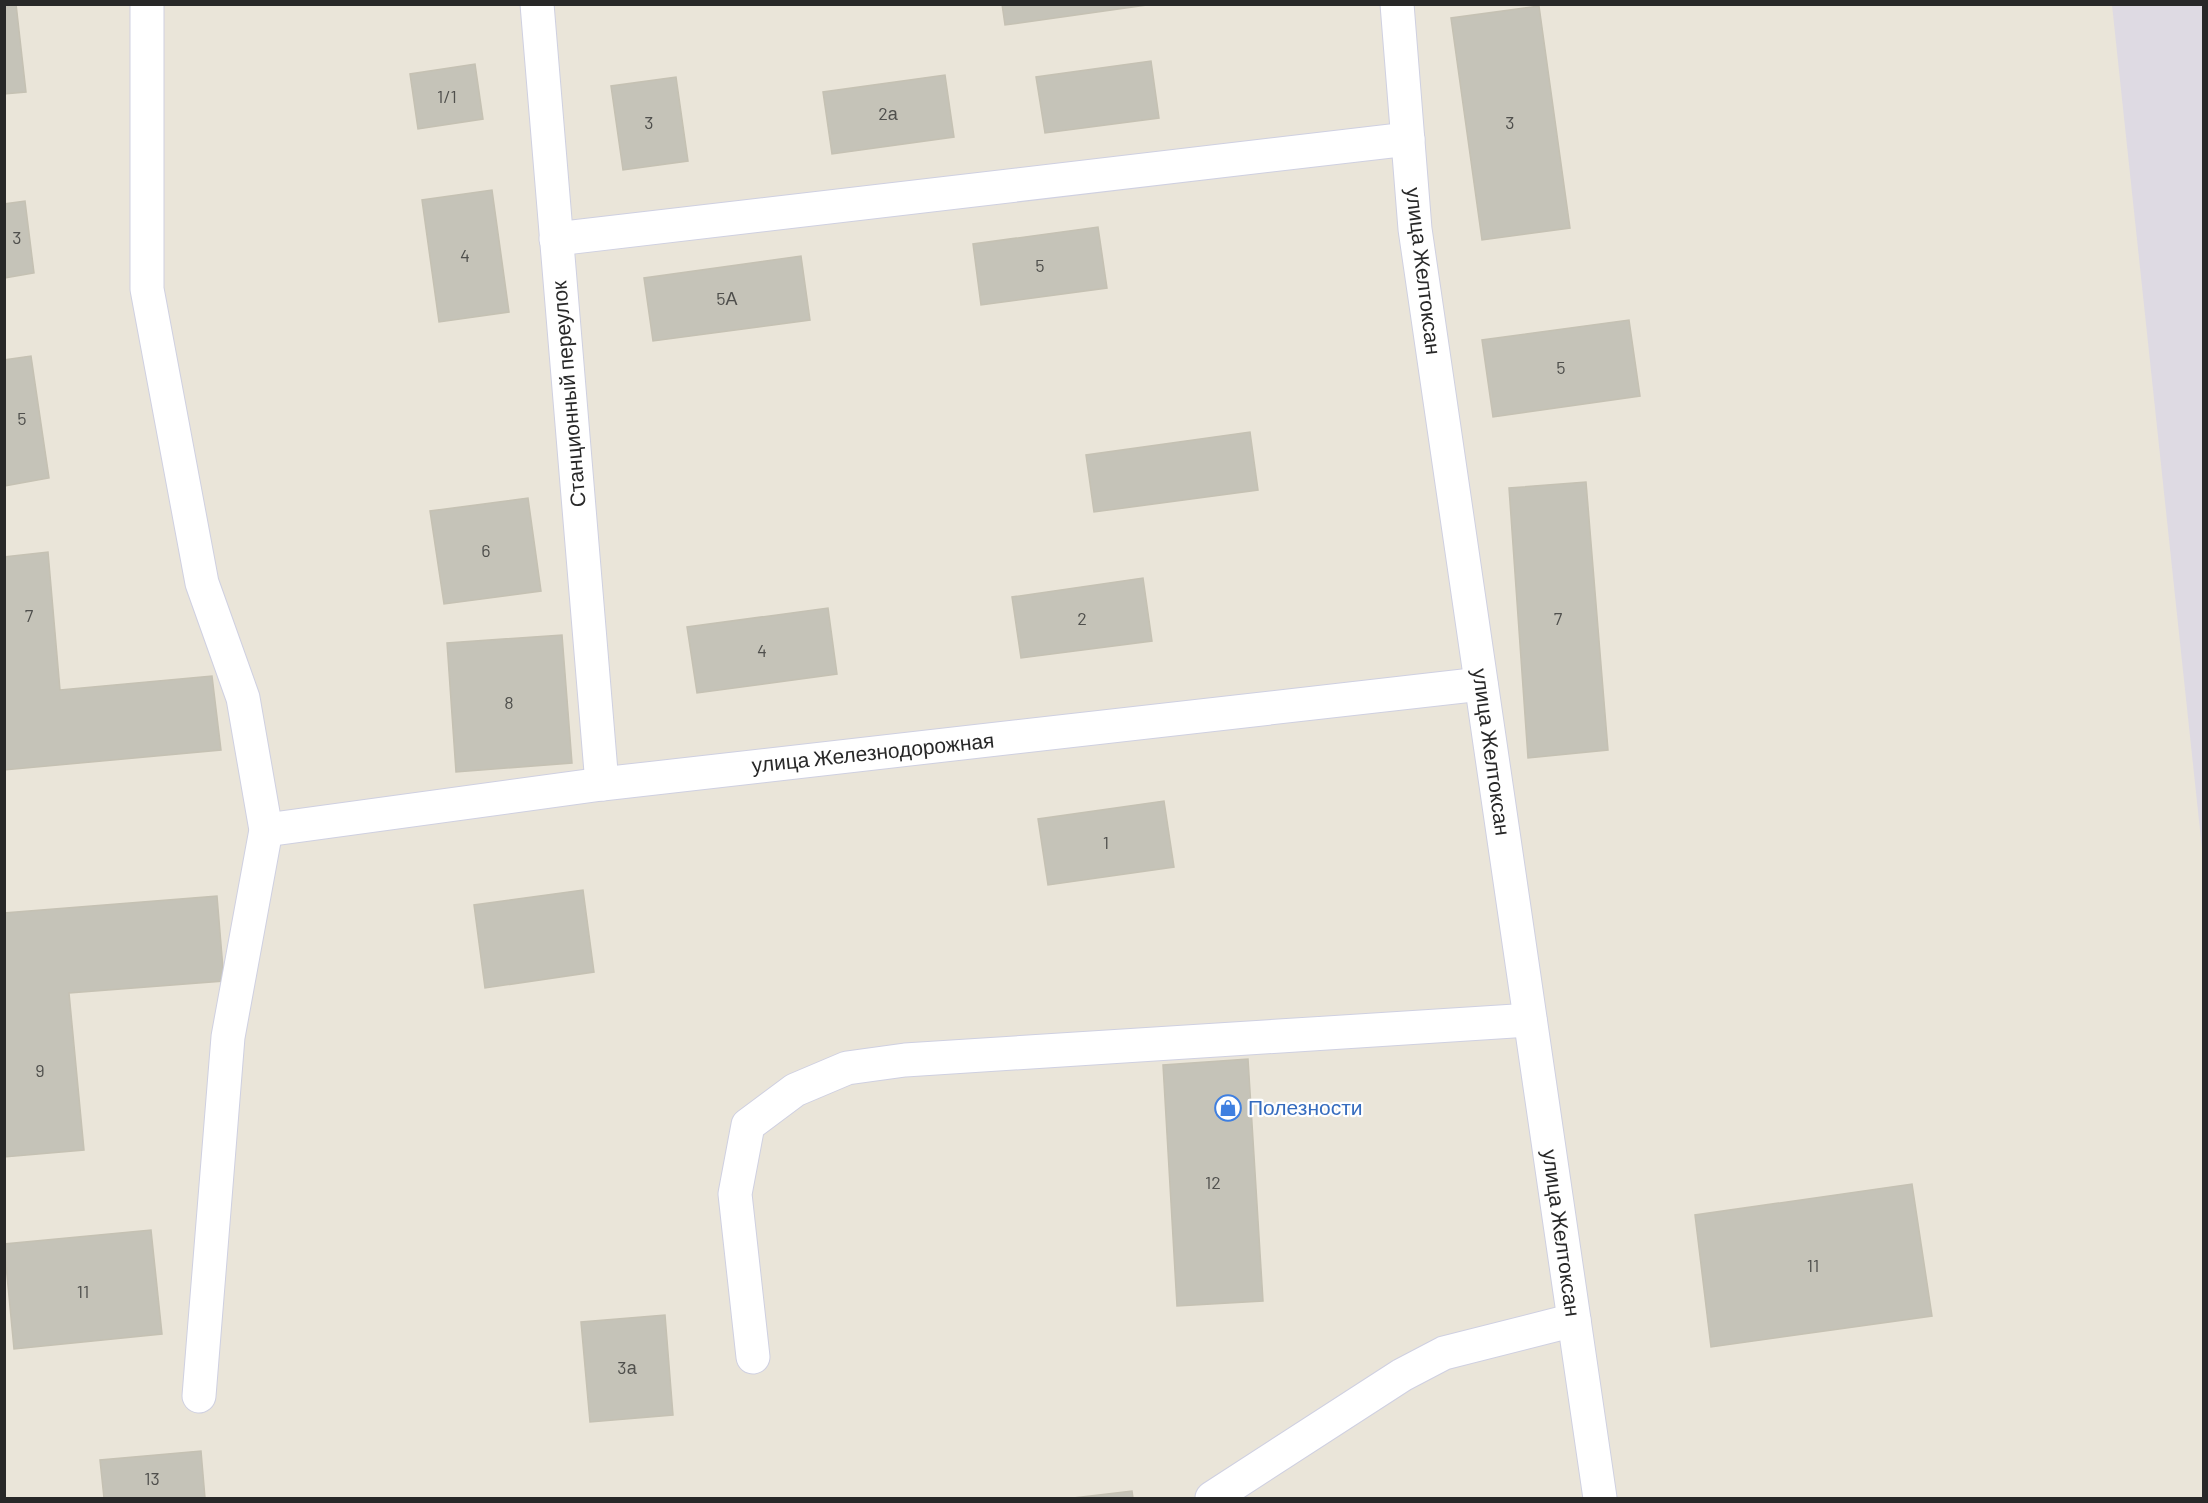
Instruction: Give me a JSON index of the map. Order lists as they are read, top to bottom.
{
  "streets": {
    "street": ["улица Желтоксан", "Станционный переулок", "улица Железнодорожная"]
  },
  "crossings": [
    ["улица Желтоксан", "улица Железнодорожная"],
    ["Станционный переулок", "улица Железнодорожная"]
  ],
  "places": {
    "shop": ["Полезности"]
  },
  "house_numbers": [
    "1/1",
    "2а",
    "3",
    "3",
    "3",
    "4",
    "5",
    "5А",
    "5",
    "5",
    "6",
    "7",
    "2",
    "7",
    "4",
    "8",
    "1",
    "9",
    "12",
    "11",
    "11",
    "3а",
    "13"
  ]
}
